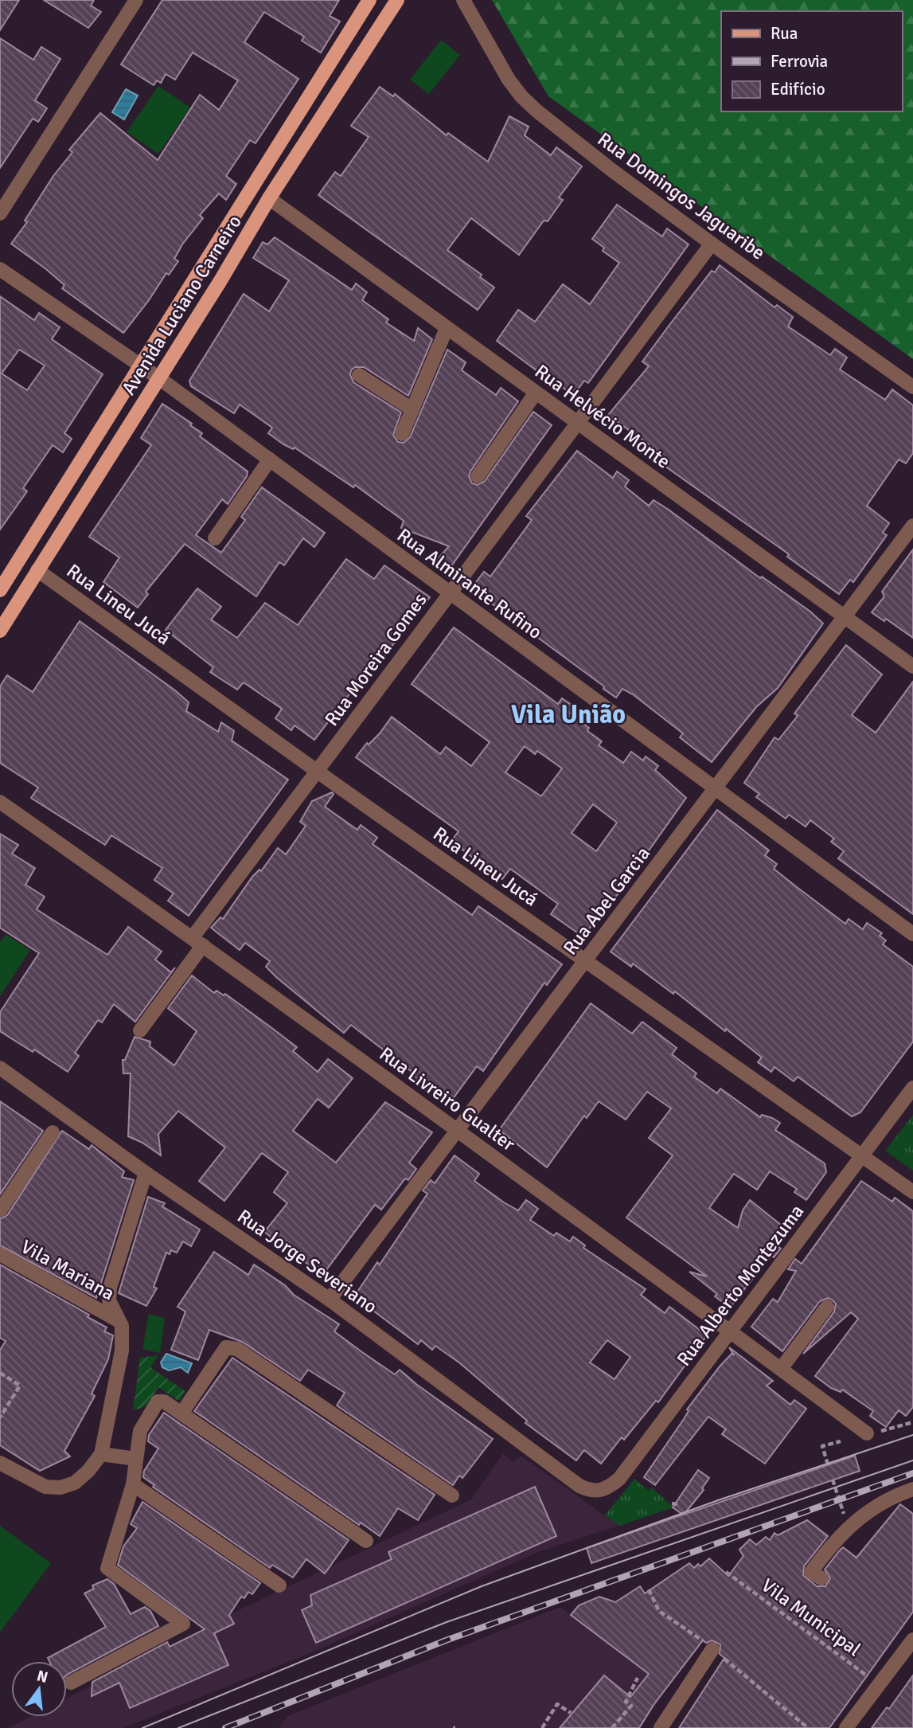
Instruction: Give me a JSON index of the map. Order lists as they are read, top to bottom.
{
  "streets": {
    "main road": ["Avenida Luciano Carneiro"],
    "street": [
      "Rua Domingos Jaguaribe",
      "Rua Helvécio Monte",
      "Rua Almirante Rufino",
      "Rua Lineu Jucá",
      "Rua Moreira Gomes",
      "Rua Abel Garcia",
      "Rua Livreiro Gualter",
      "Rua Jorge Severiano",
      "Vila Mariana",
      "Rua Alberto Montezuma"
    ],
    "path": ["Vila Municipal"]
  },
  "crossings": [
    ["Rua Domingos Jaguaribe", "Rua Moreira Gomes"],
    ["Avenida Luciano Carneiro", "Rua Helvécio Monte"],
    ["Avenida Luciano Carneiro", "Rua Almirante Rufino"],
    ["Avenida Luciano Carneiro", "Rua Lineu Jucá"],
    ["Rua Helvécio Monte", "Rua Moreira Gomes"],
    ["Rua Helvécio Monte", "Rua Abel Garcia"],
    ["Rua Almirante Rufino", "Rua Moreira Gomes"],
    ["Rua Almirante Rufino", "Rua Abel Garcia"],
    ["Rua Lineu Jucá", "Rua Moreira Gomes"],
    ["Rua Lineu Jucá", "Rua Abel Garcia"],
    ["Rua Lineu Jucá", "Rua Alberto Montezuma"],
    ["Rua Moreira Gomes", "Rua Livreiro Gualter"],
    ["Rua Abel Garcia", "Rua Livreiro Gualter"],
    ["Rua Abel Garcia", "Rua Jorge Severiano"],
    ["Rua Livreiro Gualter", "Rua Alberto Montezuma"],
    ["Rua Jorge Severiano", "Rua Alberto Montezuma"]
  ],
  "districts": ["Vila União"],
  "legend": ["Rua", "Ferrovia", "Edifício"],
  "north": "top"
}
